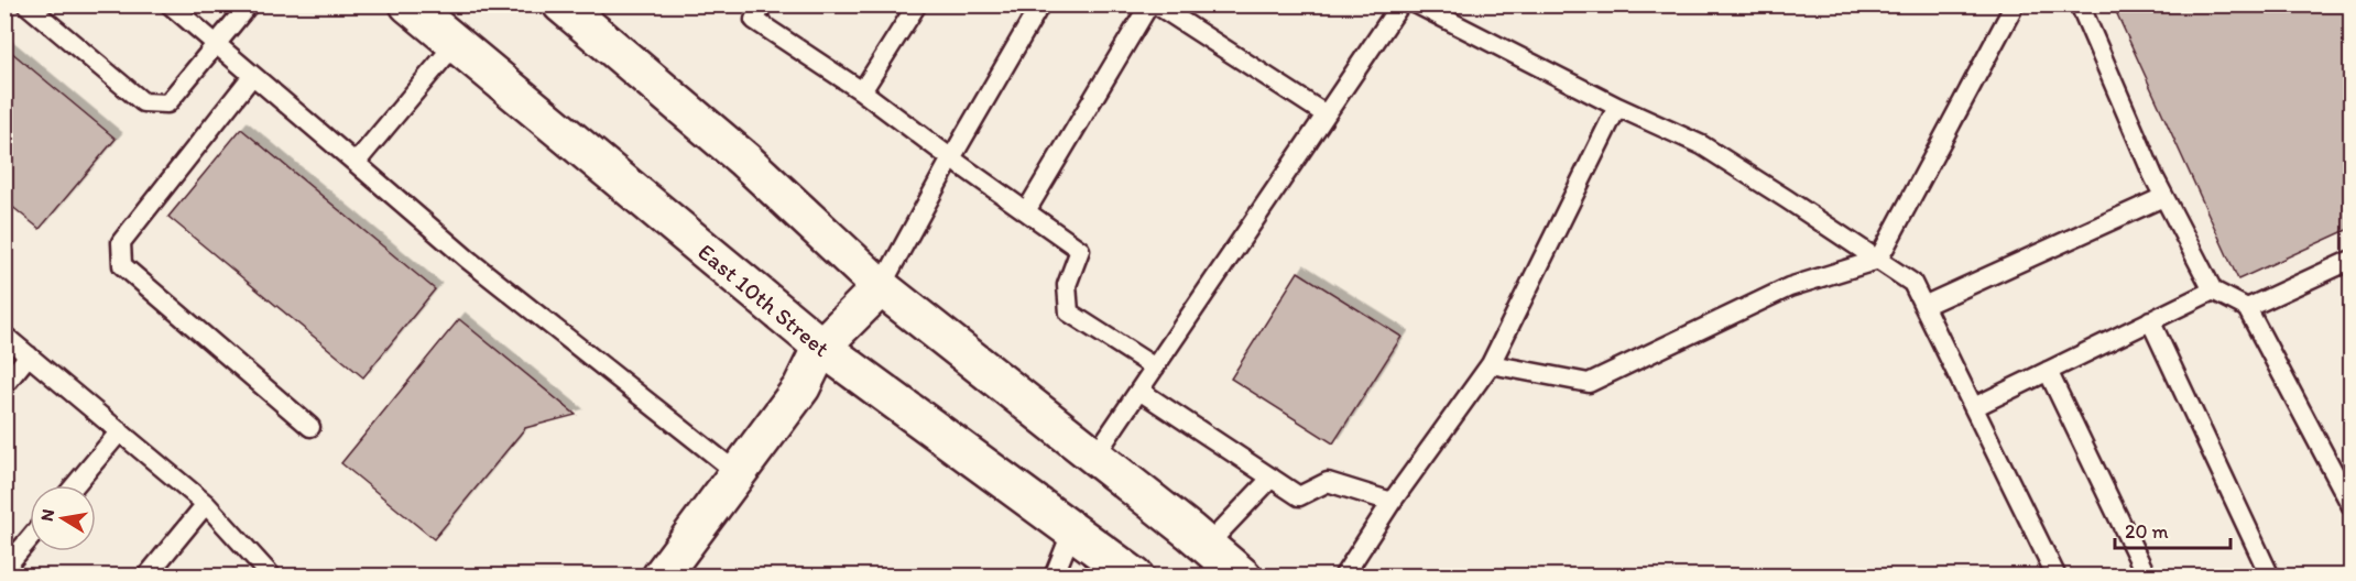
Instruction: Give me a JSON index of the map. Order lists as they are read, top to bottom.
{
  "streets": {
    "main road": ["East 10th Street"]
  },
  "scale_bar": "20 m",
  "north": "left"
}
